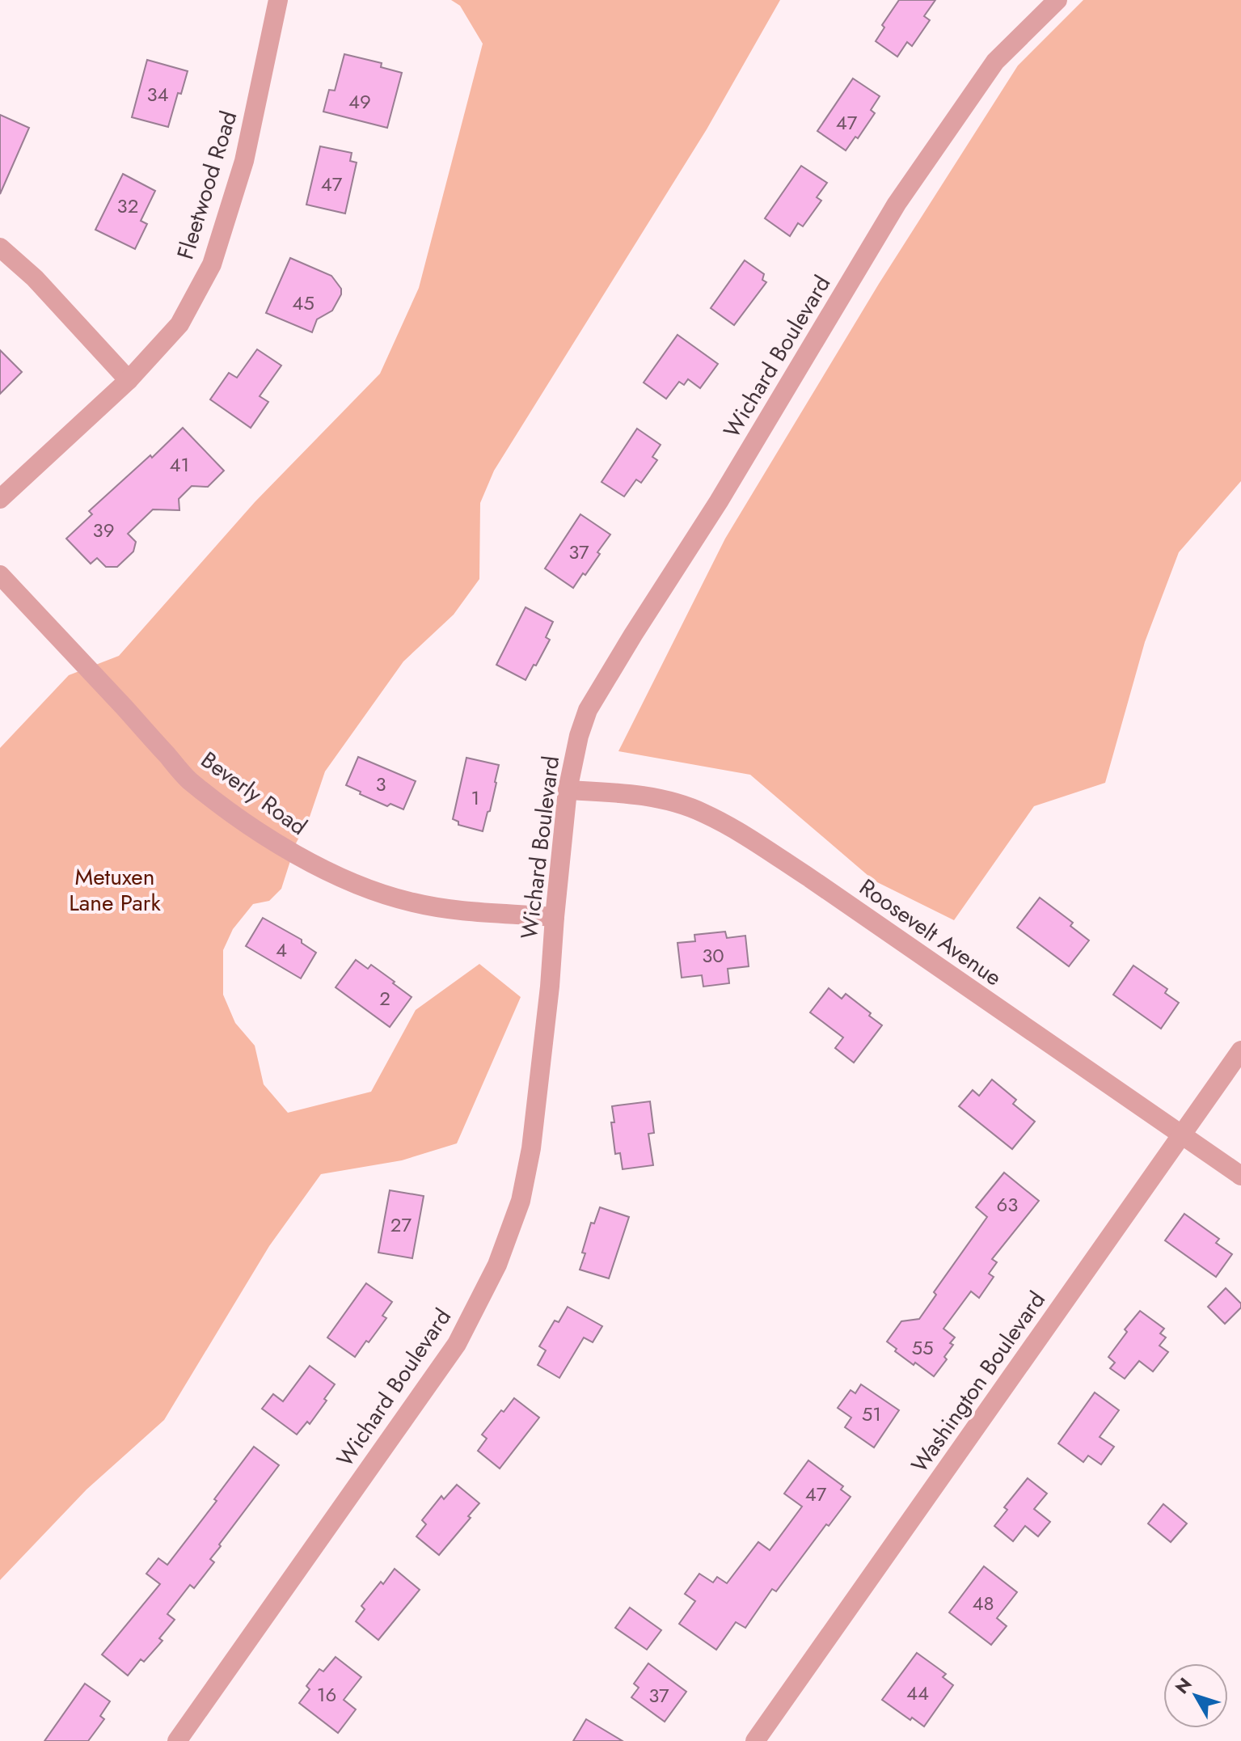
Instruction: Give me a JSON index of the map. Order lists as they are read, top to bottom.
{
  "streets": {
    "street": [
      "Fleetwood Road",
      "Wichard Boulevard",
      "Beverly Road",
      "Roosevelt Avenue",
      "Washington Boulevard"
    ]
  },
  "crossings": [
    ["Wichard Boulevard", "Beverly Road"],
    ["Wichard Boulevard", "Roosevelt Avenue"],
    ["Roosevelt Avenue", "Washington Boulevard"]
  ],
  "parks": ["Metuxen Lane Park"],
  "house_numbers": [
    "34",
    "49",
    "47",
    "47",
    "32",
    "45",
    "41",
    "39",
    "37",
    "3",
    "1",
    "4",
    "30",
    "2",
    "63",
    "27",
    "55",
    "51",
    "47",
    "48",
    "44",
    "16",
    "37"
  ],
  "north": "top left"
}
